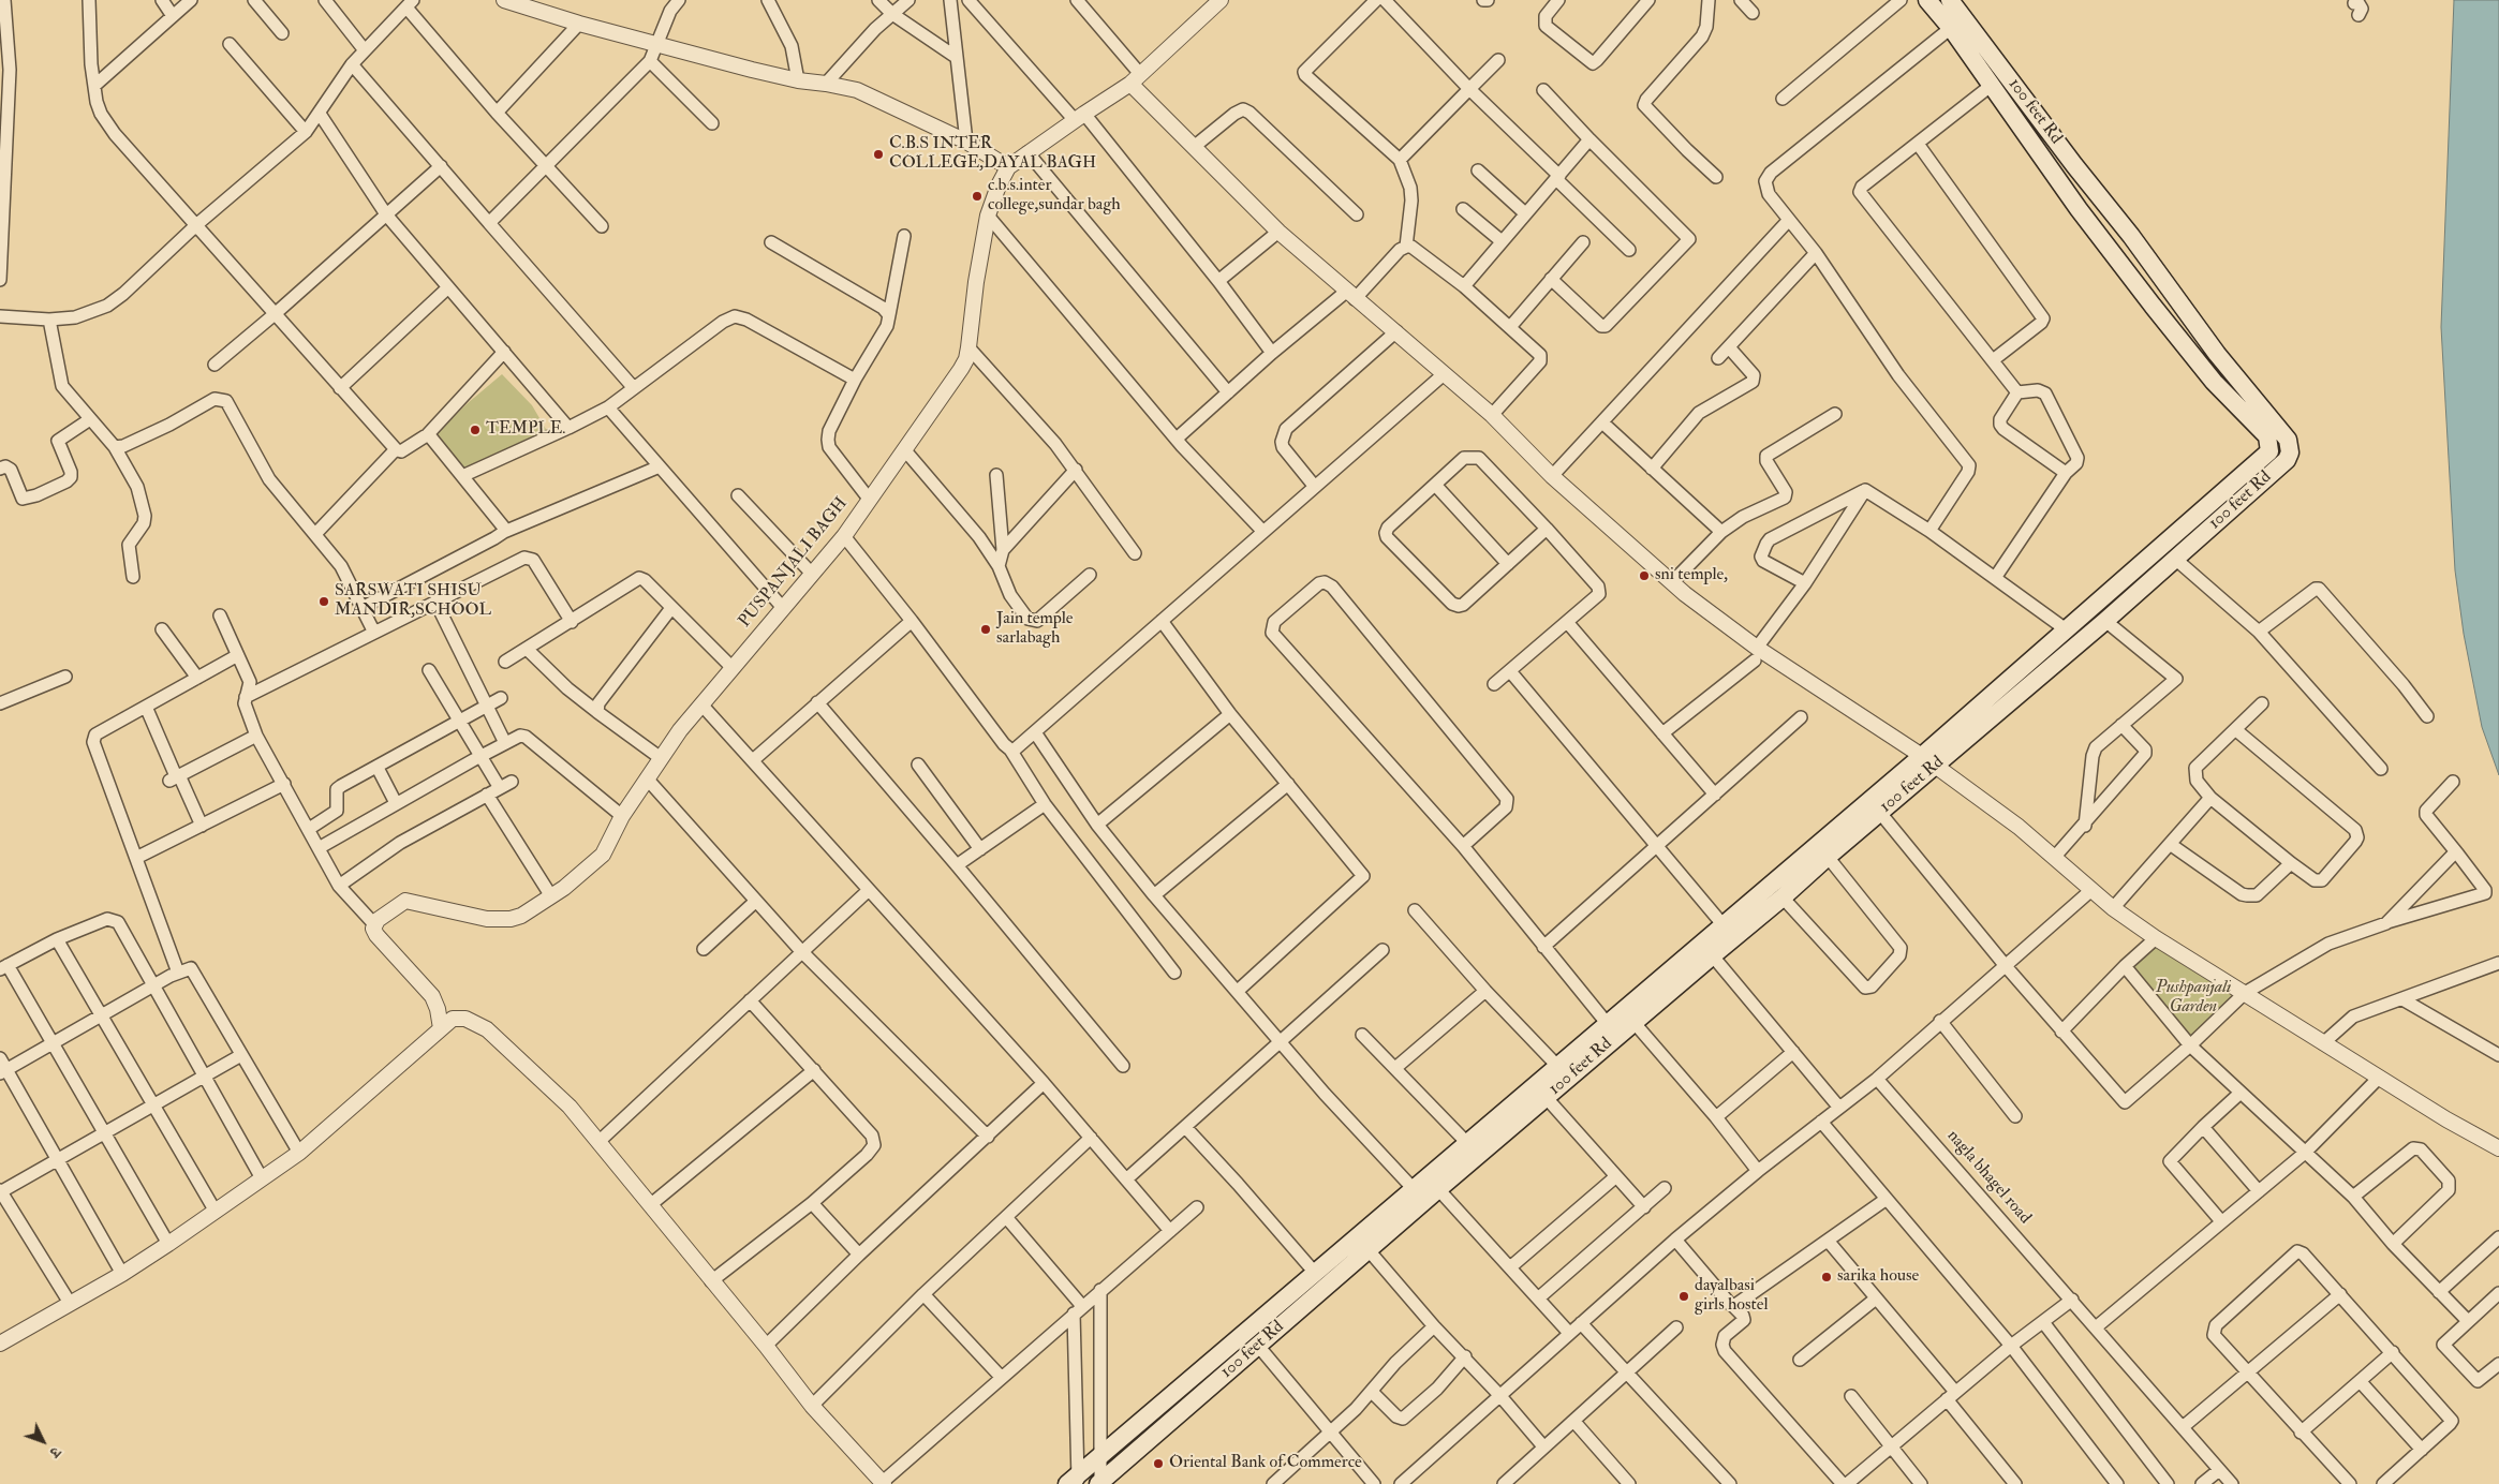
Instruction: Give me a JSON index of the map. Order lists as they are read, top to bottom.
{
  "streets": {
    "main road": ["100 feet Rd"],
    "street": ["PUSPANJALI BAGH", "nagla bhagel road"]
  },
  "parks": ["Pushpanjali Garden"],
  "places": [
    "C.B.S INTER COLLEGE,DAYAL BAGH",
    "c.b.s.inter college,sundar bagh",
    "TEMPLE.",
    "sni temple,",
    "SARSWATI SHISU MANDIR,SCHOOL",
    "Jain temple sarlabagh",
    "sarika house",
    "dayalbasi girls hostel",
    "Oriental Bank of Commerce"
  ],
  "north": "bottom right"
}
